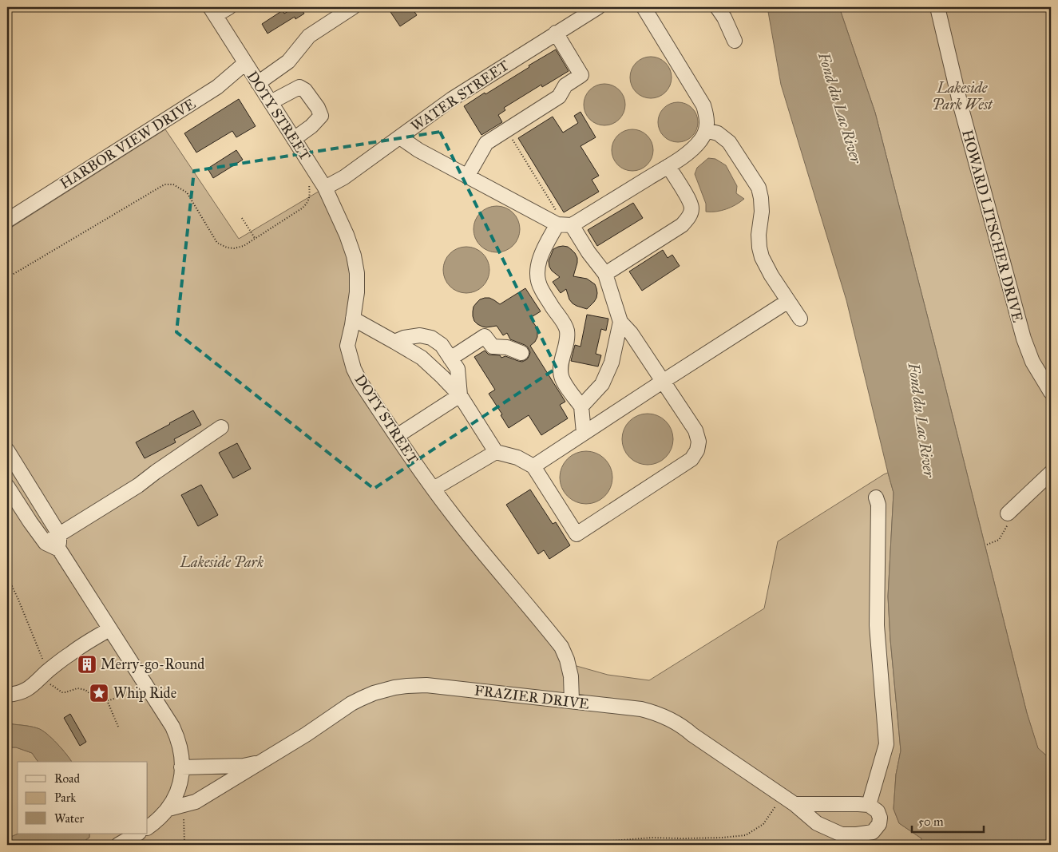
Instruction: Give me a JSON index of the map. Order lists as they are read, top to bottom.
{
  "streets": {
    "street": [
      "WATER STREET",
      "DOTY STREET",
      "HARBOR VIEW DRIVE",
      "HOWARD LITSCHER DRIVE",
      "FRAZIER DRIVE"
    ]
  },
  "crossings": [
    ["WATER STREET", "DOTY STREET"],
    ["DOTY STREET", "HARBOR VIEW DRIVE"],
    ["DOTY STREET", "FRAZIER DRIVE"]
  ],
  "water": ["Fond du Lac River"],
  "parks": ["Lakeside Park West", "Lakeside Park"],
  "places": {
    "building": ["Merry-go-Round"],
    "place": ["Whip Ride"]
  },
  "legend": ["Road", "Park", "Water"],
  "scale_bar": "50 m"
}
